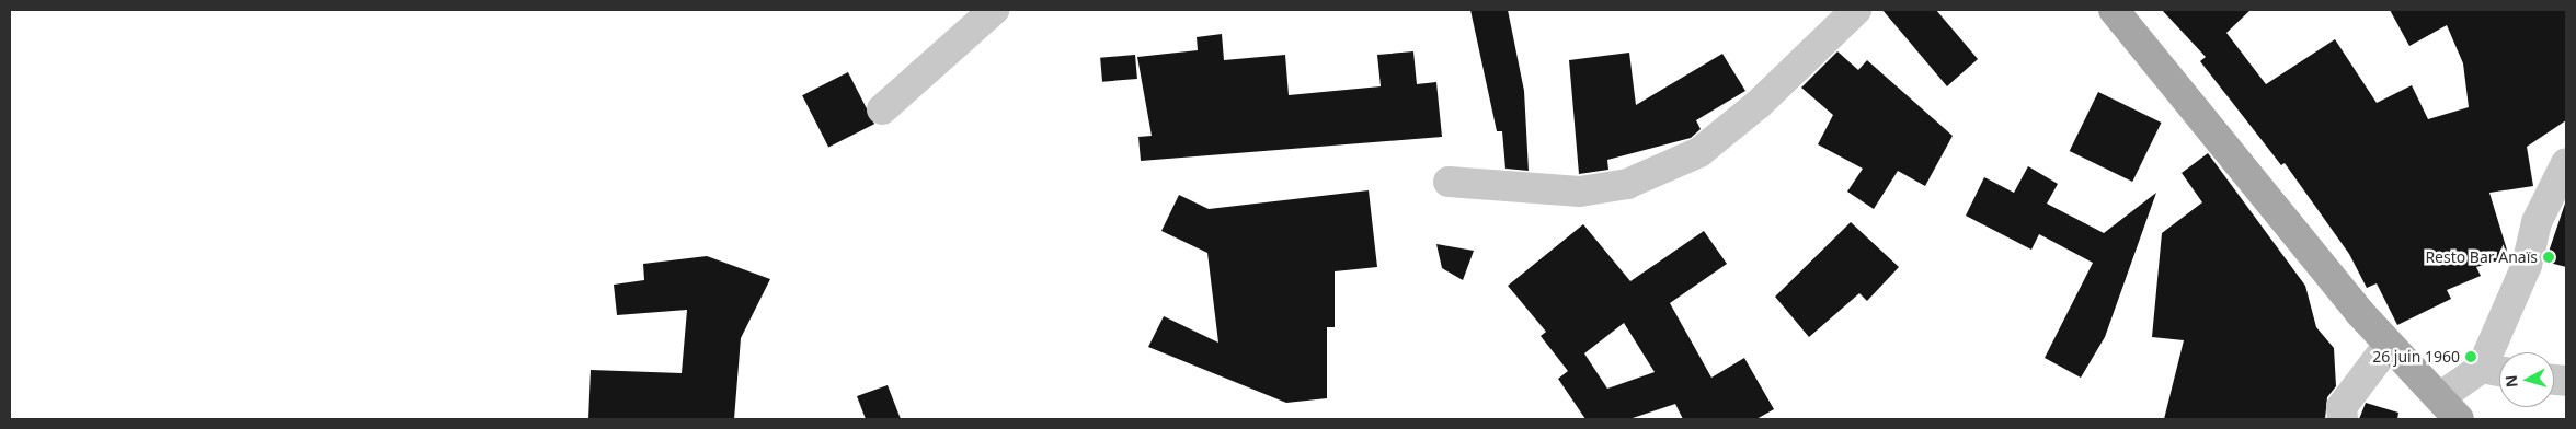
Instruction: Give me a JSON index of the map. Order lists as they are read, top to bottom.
{
  "places": ["Resto Bar Anaïs", "26 juin 1960"],
  "north": "left"
}
